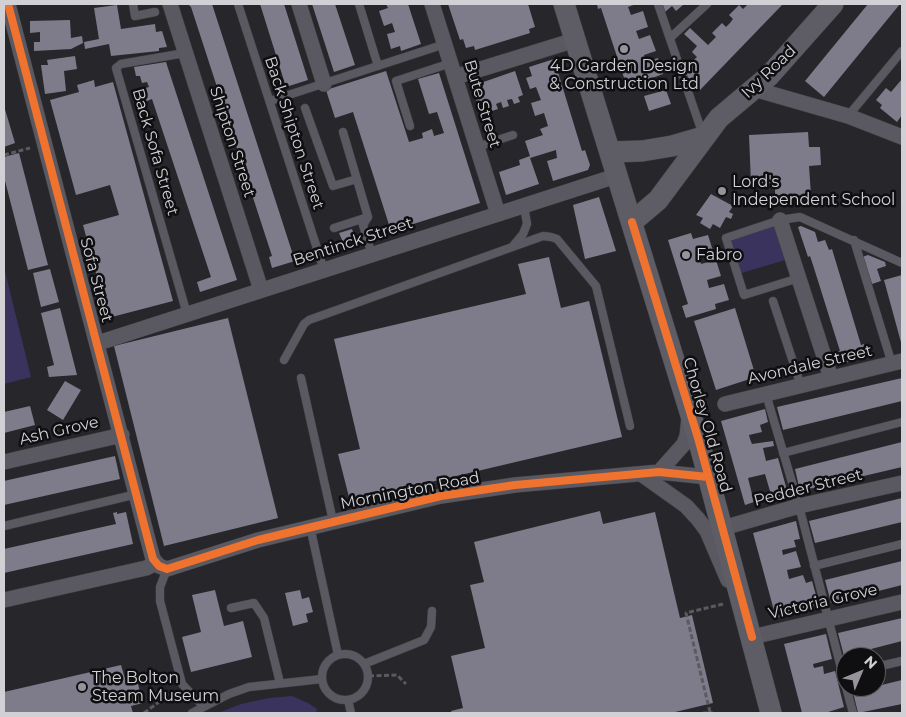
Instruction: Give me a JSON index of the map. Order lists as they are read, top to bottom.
{
  "streets": {
    "main road": ["Ivy Road", "Chorley Old Road"],
    "street": [
      "Bute Street",
      "Shipton Street",
      "Bentinck Street",
      "Sofa Street",
      "Avondale Street",
      "Ash Grove",
      "Pedder Street",
      "Mornington Road",
      "Victoria Grove"
    ],
    "lane": ["Back Shipton Street", "Back Sofa Street"]
  },
  "crossings": [
    ["Ivy Road", "Chorley Old Road"],
    ["Bute Street", "Bentinck Street"],
    ["Back Shipton Street", "Bentinck Street"],
    ["Shipton Street", "Back Sofa Street"],
    ["Shipton Street", "Bentinck Street"],
    ["Back Sofa Street", "Bentinck Street"],
    ["Bentinck Street", "Sofa Street"],
    ["Bentinck Street", "Chorley Old Road"],
    ["Sofa Street", "Ash Grove"],
    ["Sofa Street", "Mornington Road"],
    ["Chorley Old Road", "Pedder Street"],
    ["Chorley Old Road", "Mornington Road"],
    ["Chorley Old Road", "Victoria Grove"]
  ],
  "places": [
    "4D Garden Design & Construction Ltd",
    "Lord's Independent School",
    "Fabro",
    "The Bolton Steam Museum"
  ],
  "north": "top right"
}
